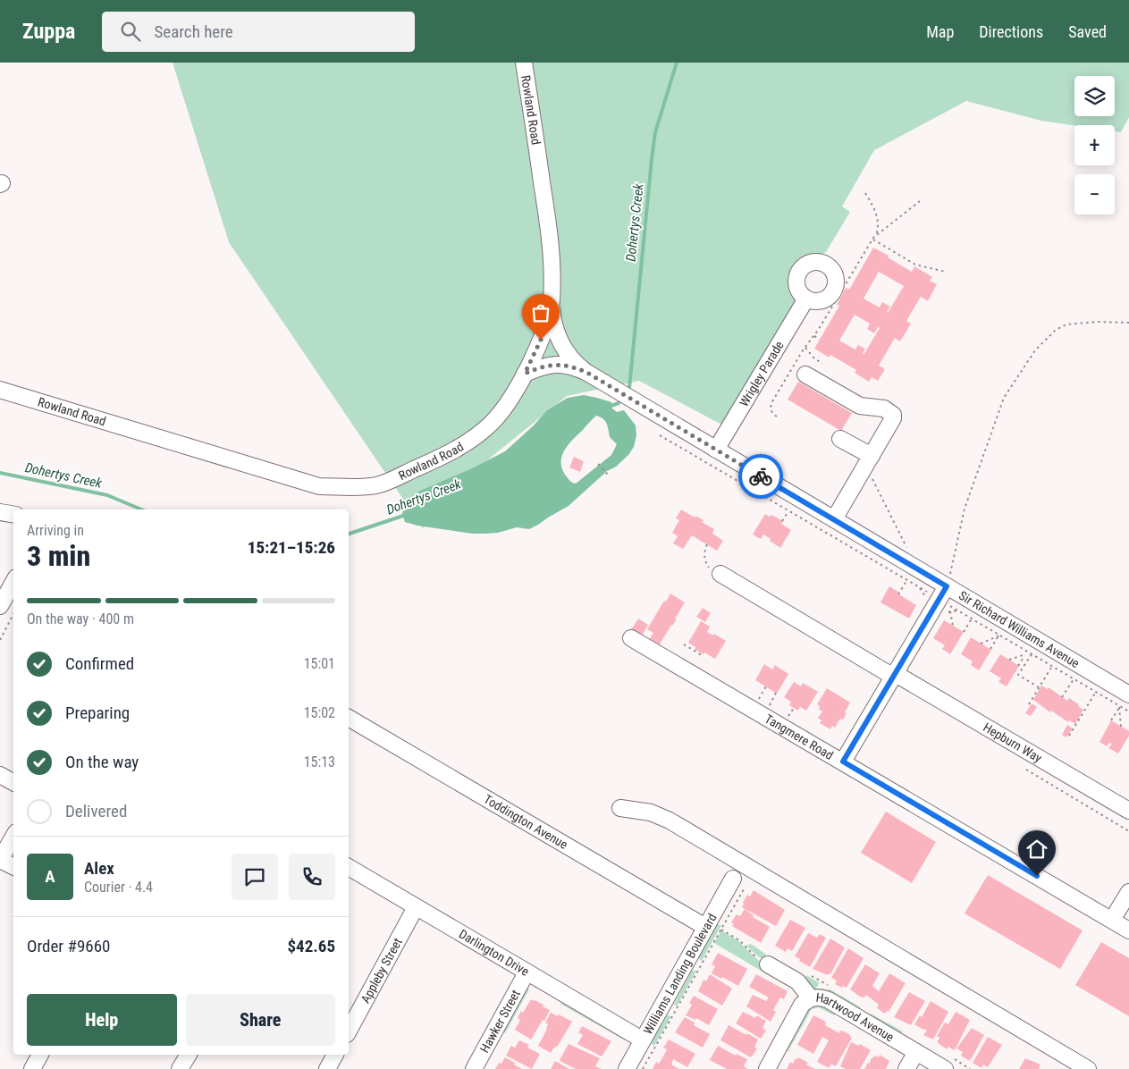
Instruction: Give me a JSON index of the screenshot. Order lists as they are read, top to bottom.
{
  "streets": {
    "street": [
      "Rowland Road",
      "Wrigley Parade",
      "Sir Richard Williams Avenue",
      "Tangmere Road",
      "Hepburn Way",
      "Toddington Avenue",
      "Darlington Drive",
      "Appleby Street",
      "Williams Landing Boulevard",
      "Hartwood Avenue",
      "Hawker Street"
    ]
  },
  "crossings": [
    ["Wrigley Parade", "Sir Richard Williams Avenue"],
    ["Toddington Avenue", "Williams Landing Boulevard"],
    ["Darlington Drive", "Appleby Street"],
    ["Darlington Drive", "Williams Landing Boulevard"],
    ["Darlington Drive", "Hawker Street"]
  ],
  "water": ["Dohertys Creek"],
  "page": {
    "header": "Zuppa",
    "search": "Search here",
    "nav": ["Map", "Directions", "Saved"],
    "map_buttons": ["+", "−"],
    "heading": ["3 min", "Arriving in", "15:21–15:26"],
    "panel": [
      "Alex",
      "Courier · 4.4",
      "Order #9660",
      "$42.65"
    ],
    "bar": "On the way · 400 m",
    "list": [
      ["Confirmed", "15:01"],
      ["Preparing", "15:02"],
      ["On the way", "15:13"],
      "Delivered"
    ],
    "round": "A",
    "buttons": ["Help", "Share"]
  }
}
